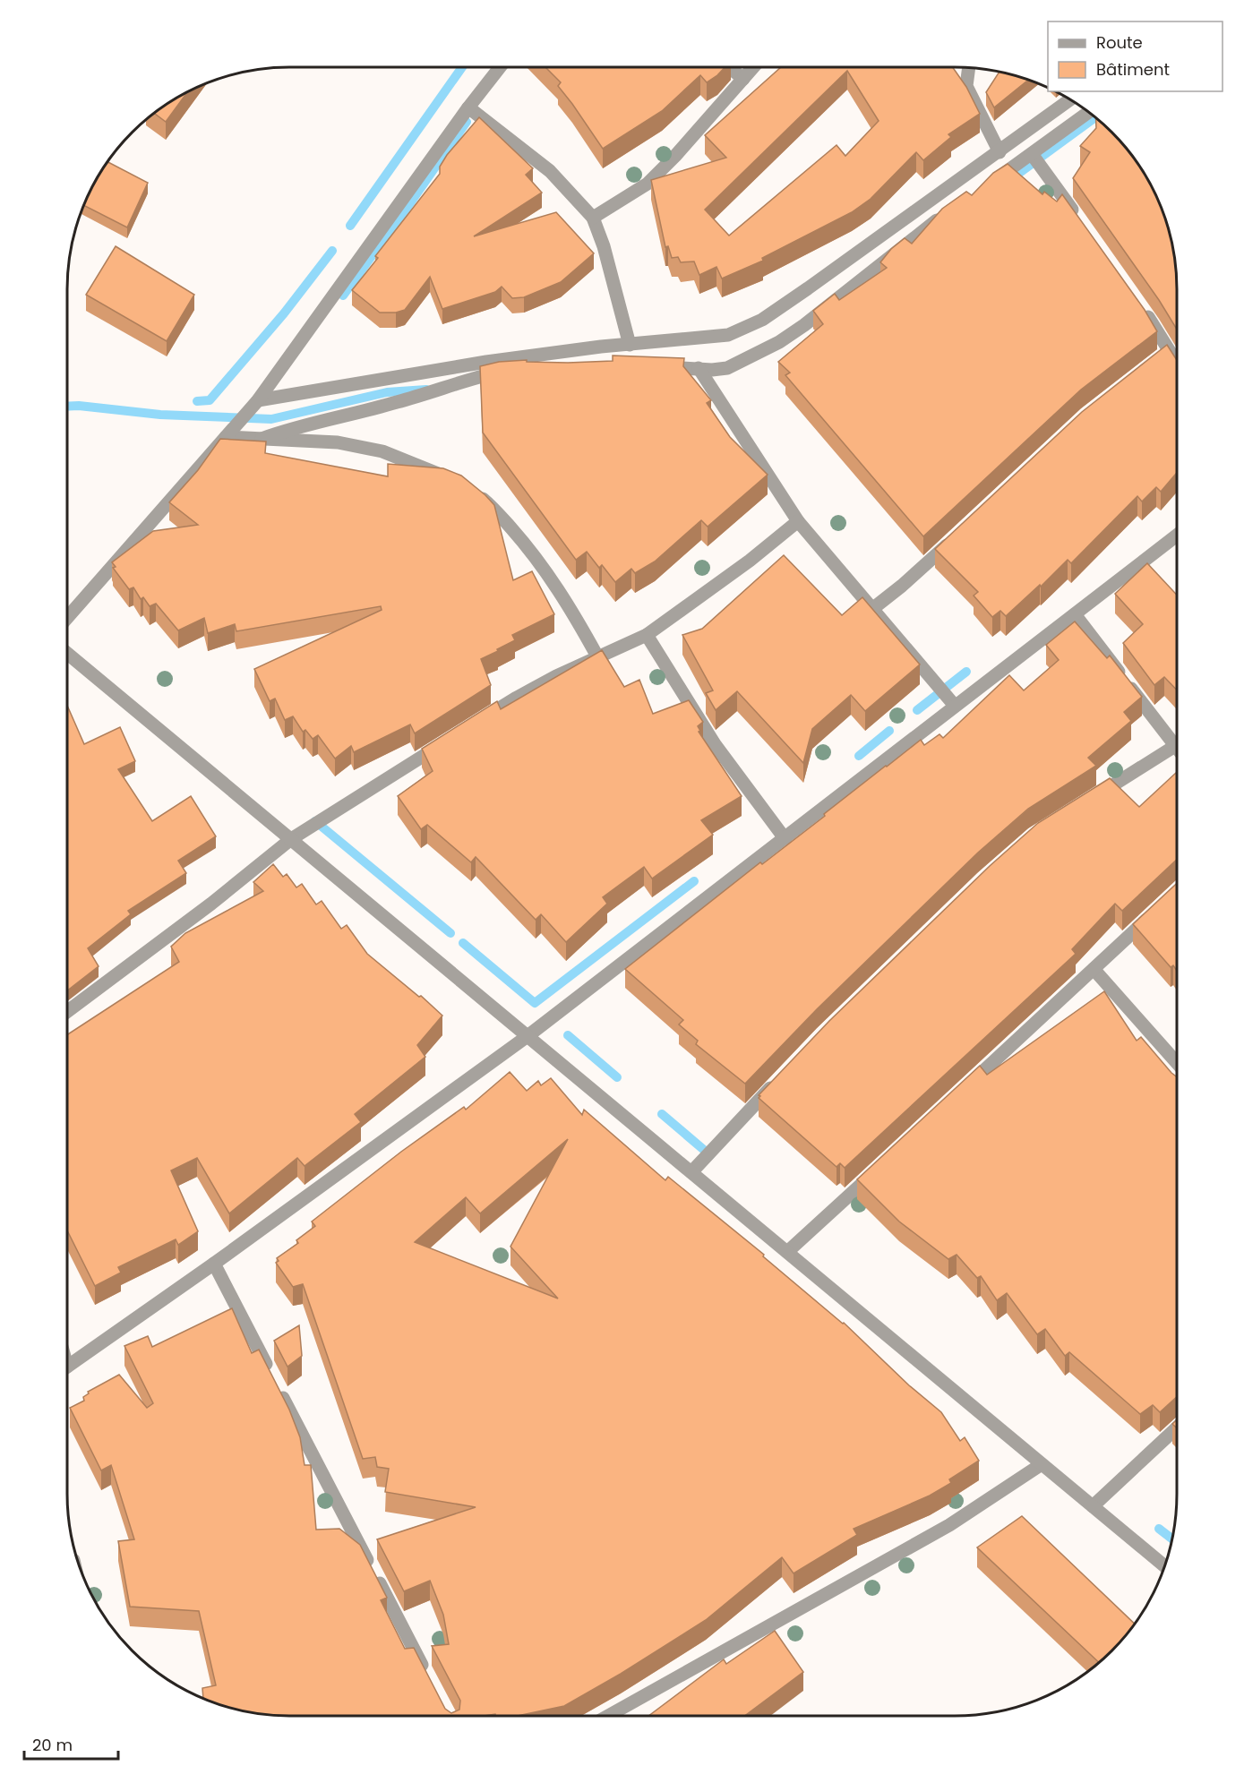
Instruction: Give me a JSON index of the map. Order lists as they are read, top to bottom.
{
  "legend": ["Route", "Bâtiment"],
  "scale_bar": "20 m"
}
